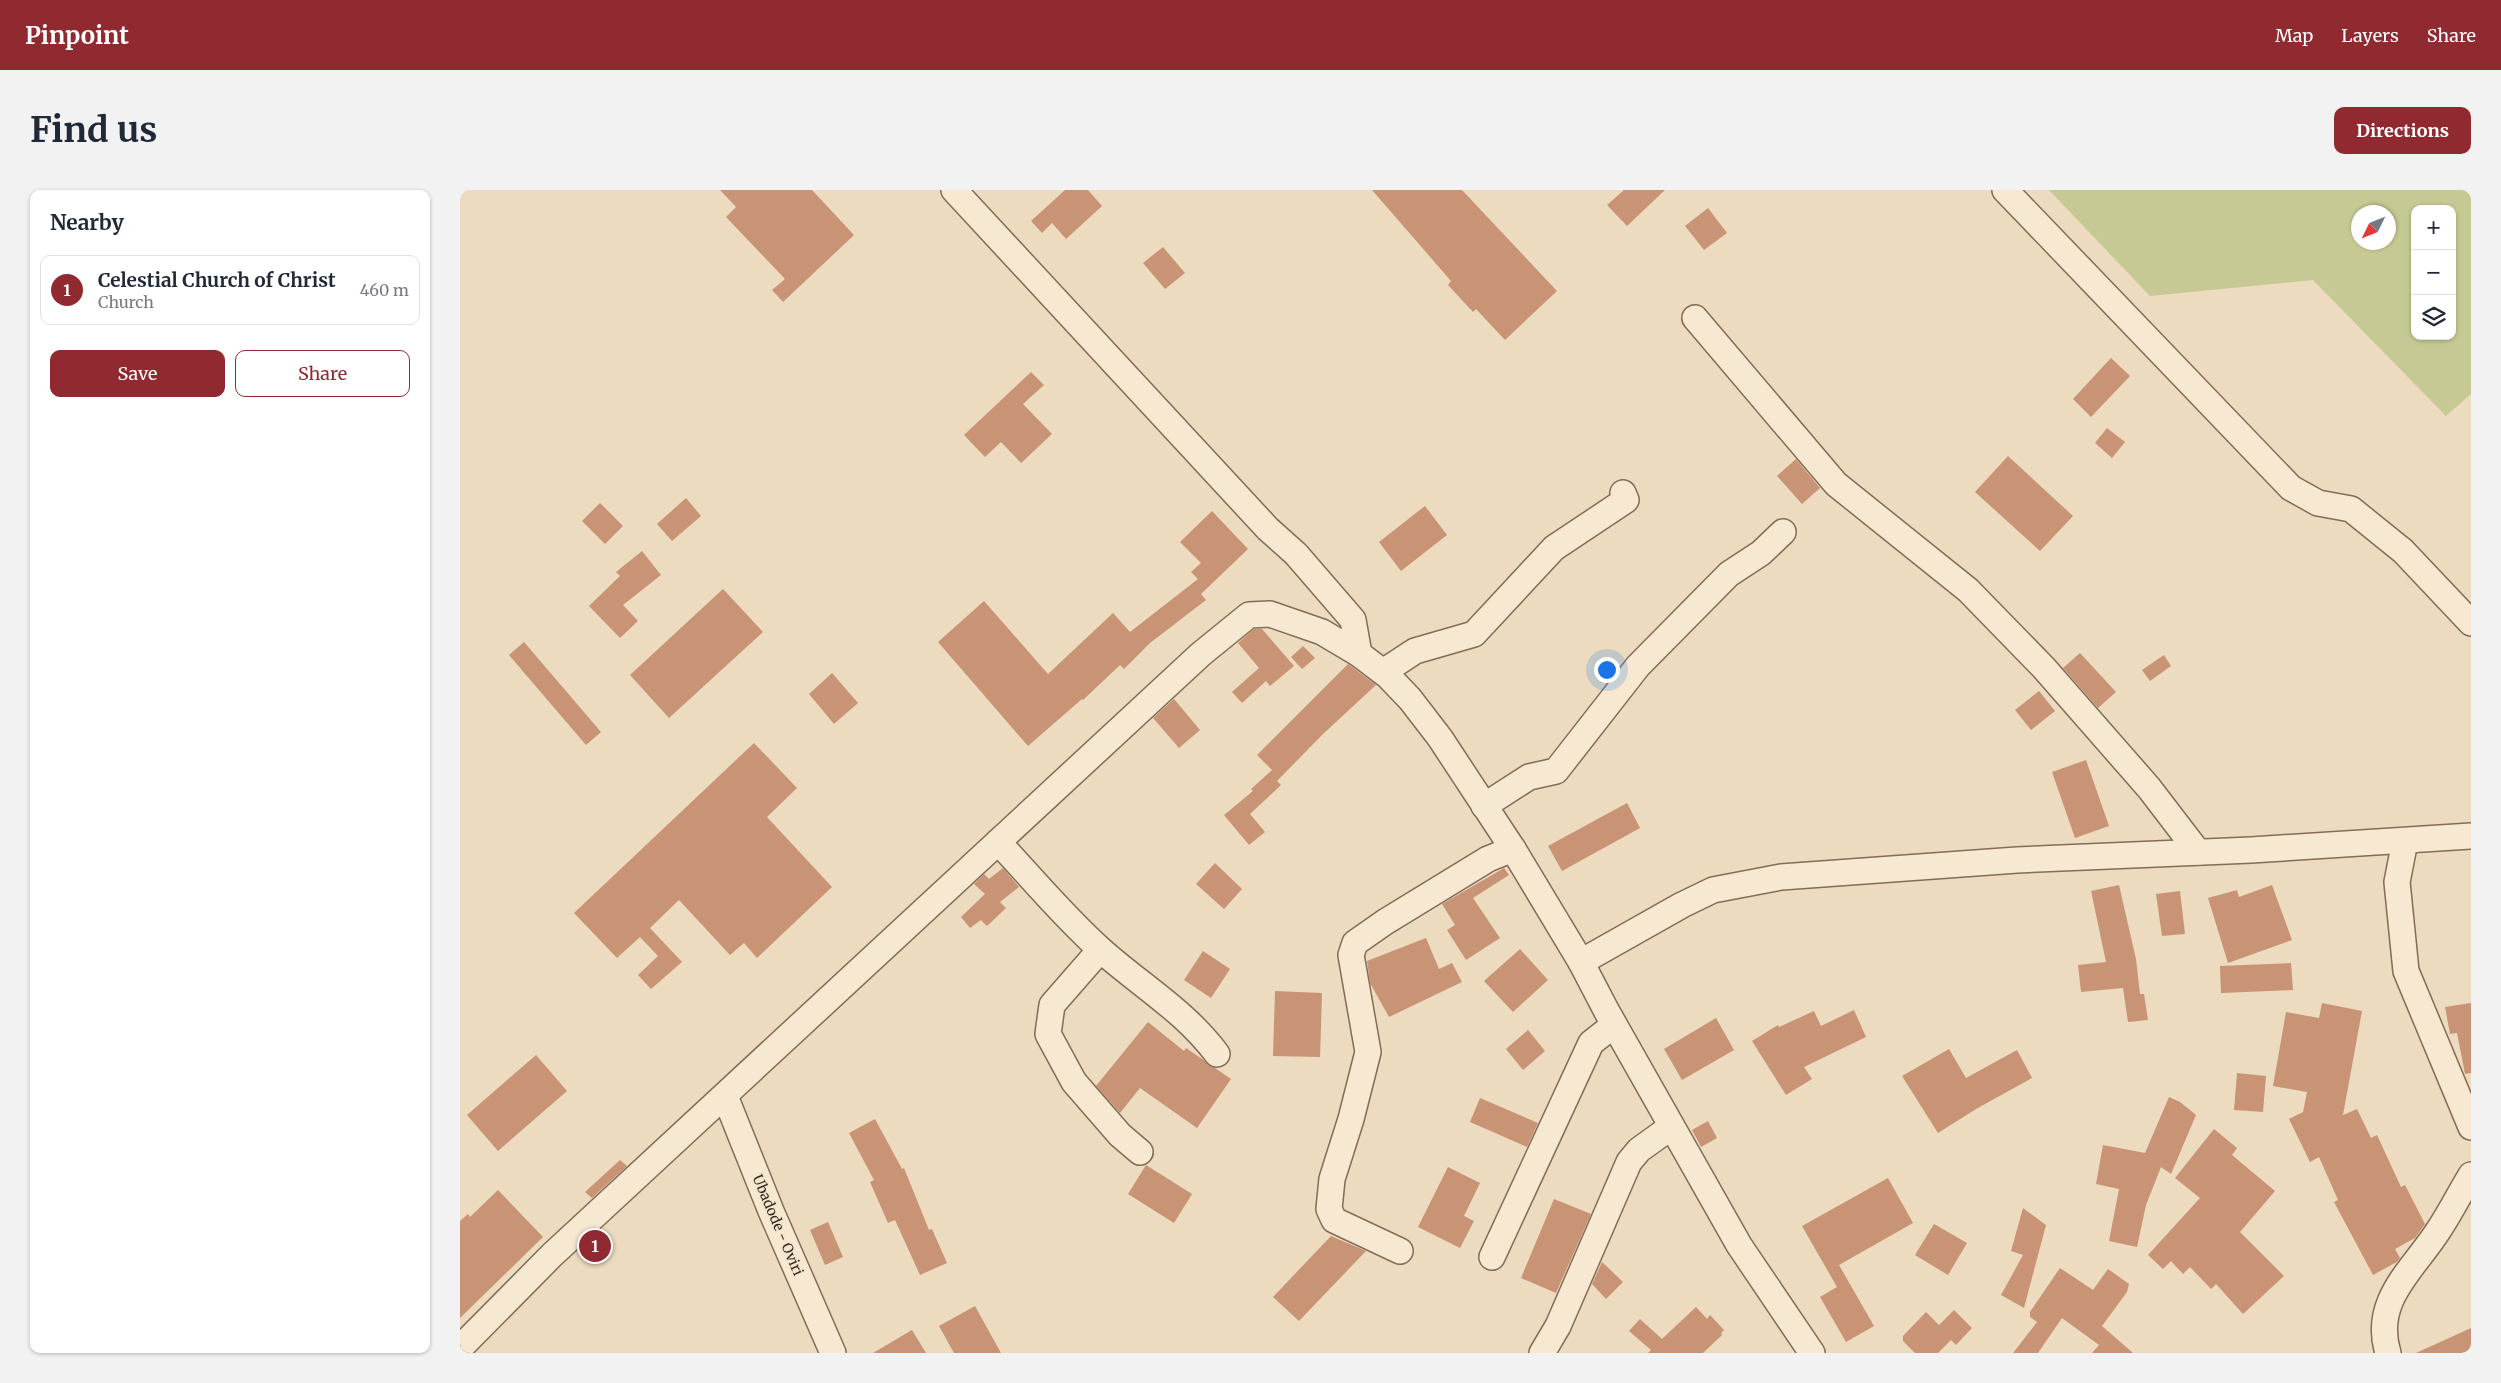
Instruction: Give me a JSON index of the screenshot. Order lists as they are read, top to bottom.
{
  "streets": {
    "street": ["Ubadode - Oviri"]
  },
  "north": "bottom left",
  "page": {
    "header": "Pinpoint",
    "nav": ["Map", "Layers", "Share"],
    "buttons": [
      "Directions",
      ["Save", "Share"]
    ],
    "title": "Find us",
    "heading": "Nearby",
    "map_buttons": ["+", "−"],
    "list": [
      {
        "mark": "1",
        "name": "Celestial Church of Christ",
        "note": "Church",
        "value": "460 m"
      }
    ],
    "pins": "1"
  }
}
